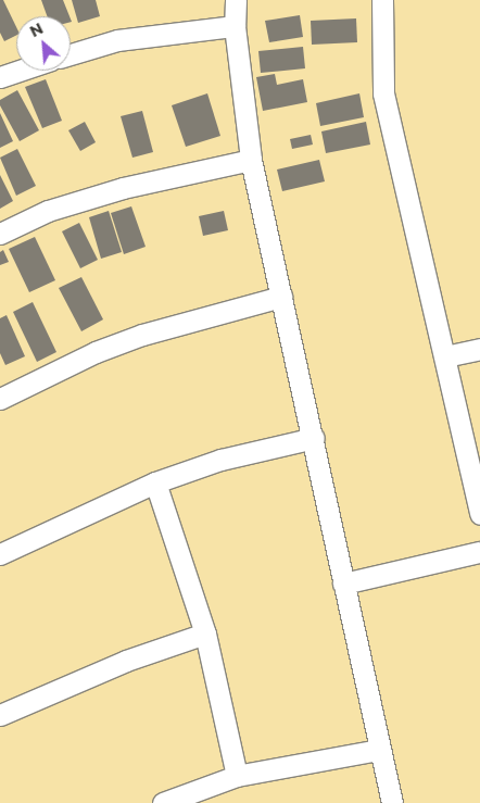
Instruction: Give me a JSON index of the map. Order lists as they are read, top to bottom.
{
  "north": "top left"
}
